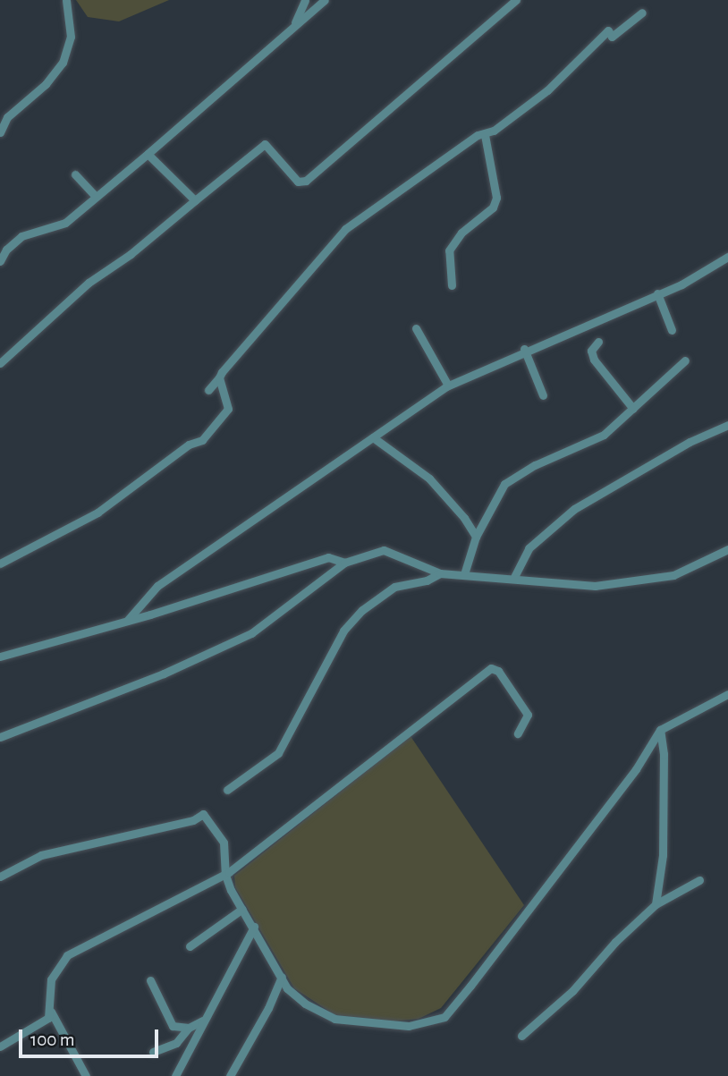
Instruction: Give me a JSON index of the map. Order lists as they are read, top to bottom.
{
  "scale_bar": "100 m"
}
